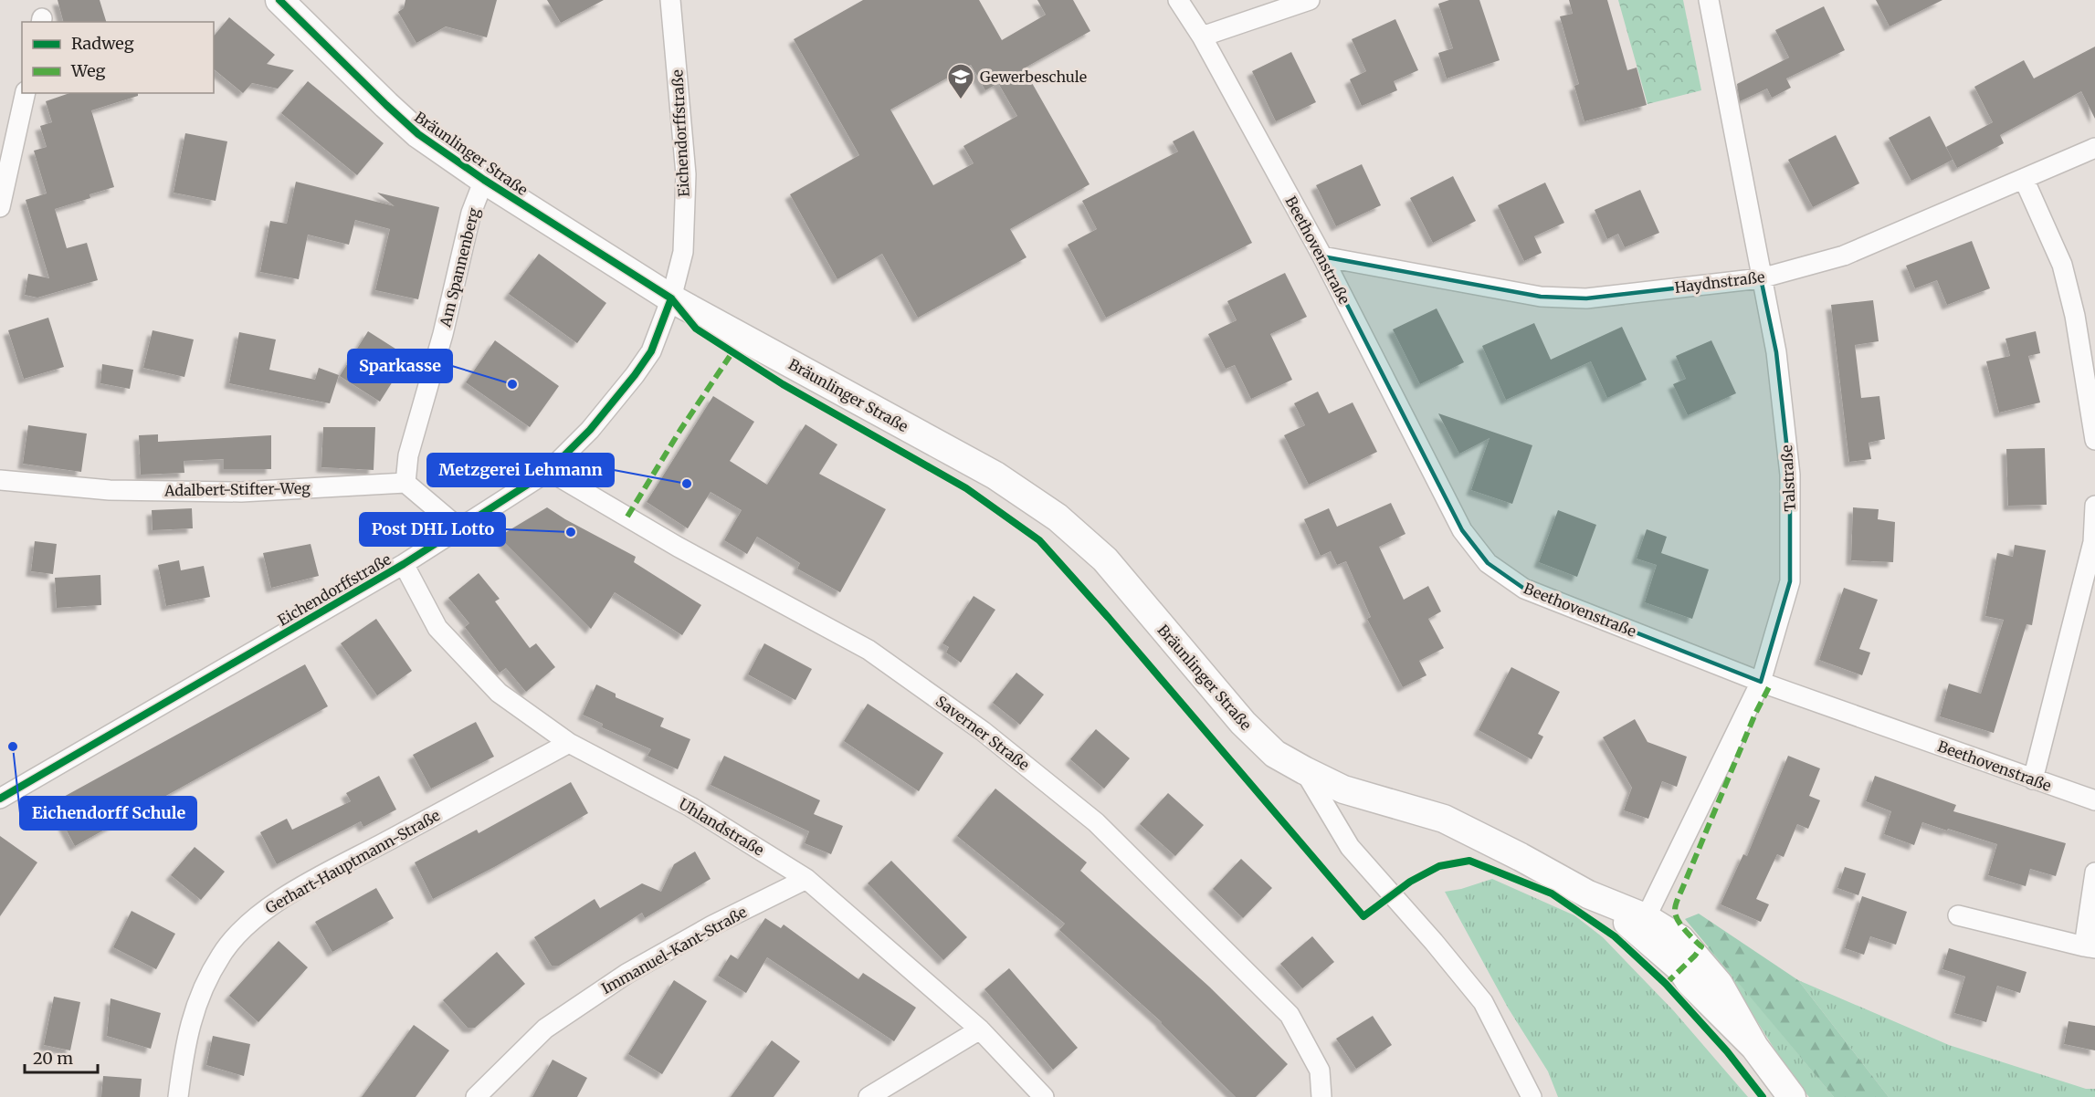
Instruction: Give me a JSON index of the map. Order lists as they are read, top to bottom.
{
  "streets": {
    "main road": ["Bräunlinger Straße"],
    "street": [
      "Eichendorffstraße",
      "Beethovenstraße",
      "Am Spannenberg",
      "Haydnstraße",
      "Talstraße",
      "Adalbert-Stifter-Weg",
      "Saverner Straße",
      "Uhlandstraße",
      "Gerhart-Hauptmann-Straße",
      "Immanuel-Kant-Straße"
    ]
  },
  "crossings": [
    ["Eichendorffstraße", "Bräunlinger Straße"],
    ["Eichendorffstraße", "Saverner Straße"],
    ["Eichendorffstraße", "Uhlandstraße"],
    ["Bräunlinger Straße", "Am Spannenberg"],
    ["Bräunlinger Straße", "Talstraße"],
    ["Beethovenstraße", "Haydnstraße"],
    ["Beethovenstraße", "Talstraße"],
    ["Am Spannenberg", "Adalbert-Stifter-Weg"],
    ["Haydnstraße", "Talstraße"],
    ["Uhlandstraße", "Gerhart-Hauptmann-Straße"],
    ["Uhlandstraße", "Immanuel-Kant-Straße"]
  ],
  "places": {
    "school or university": ["Gewerbeschule"],
    "other": [
      "Sparkasse",
      "Metzgerei Lehmann",
      "Post DHL Lotto",
      "Eichendorff Schule"
    ]
  },
  "legend": ["Radweg", "Weg"],
  "scale_bar": "20 m"
}
